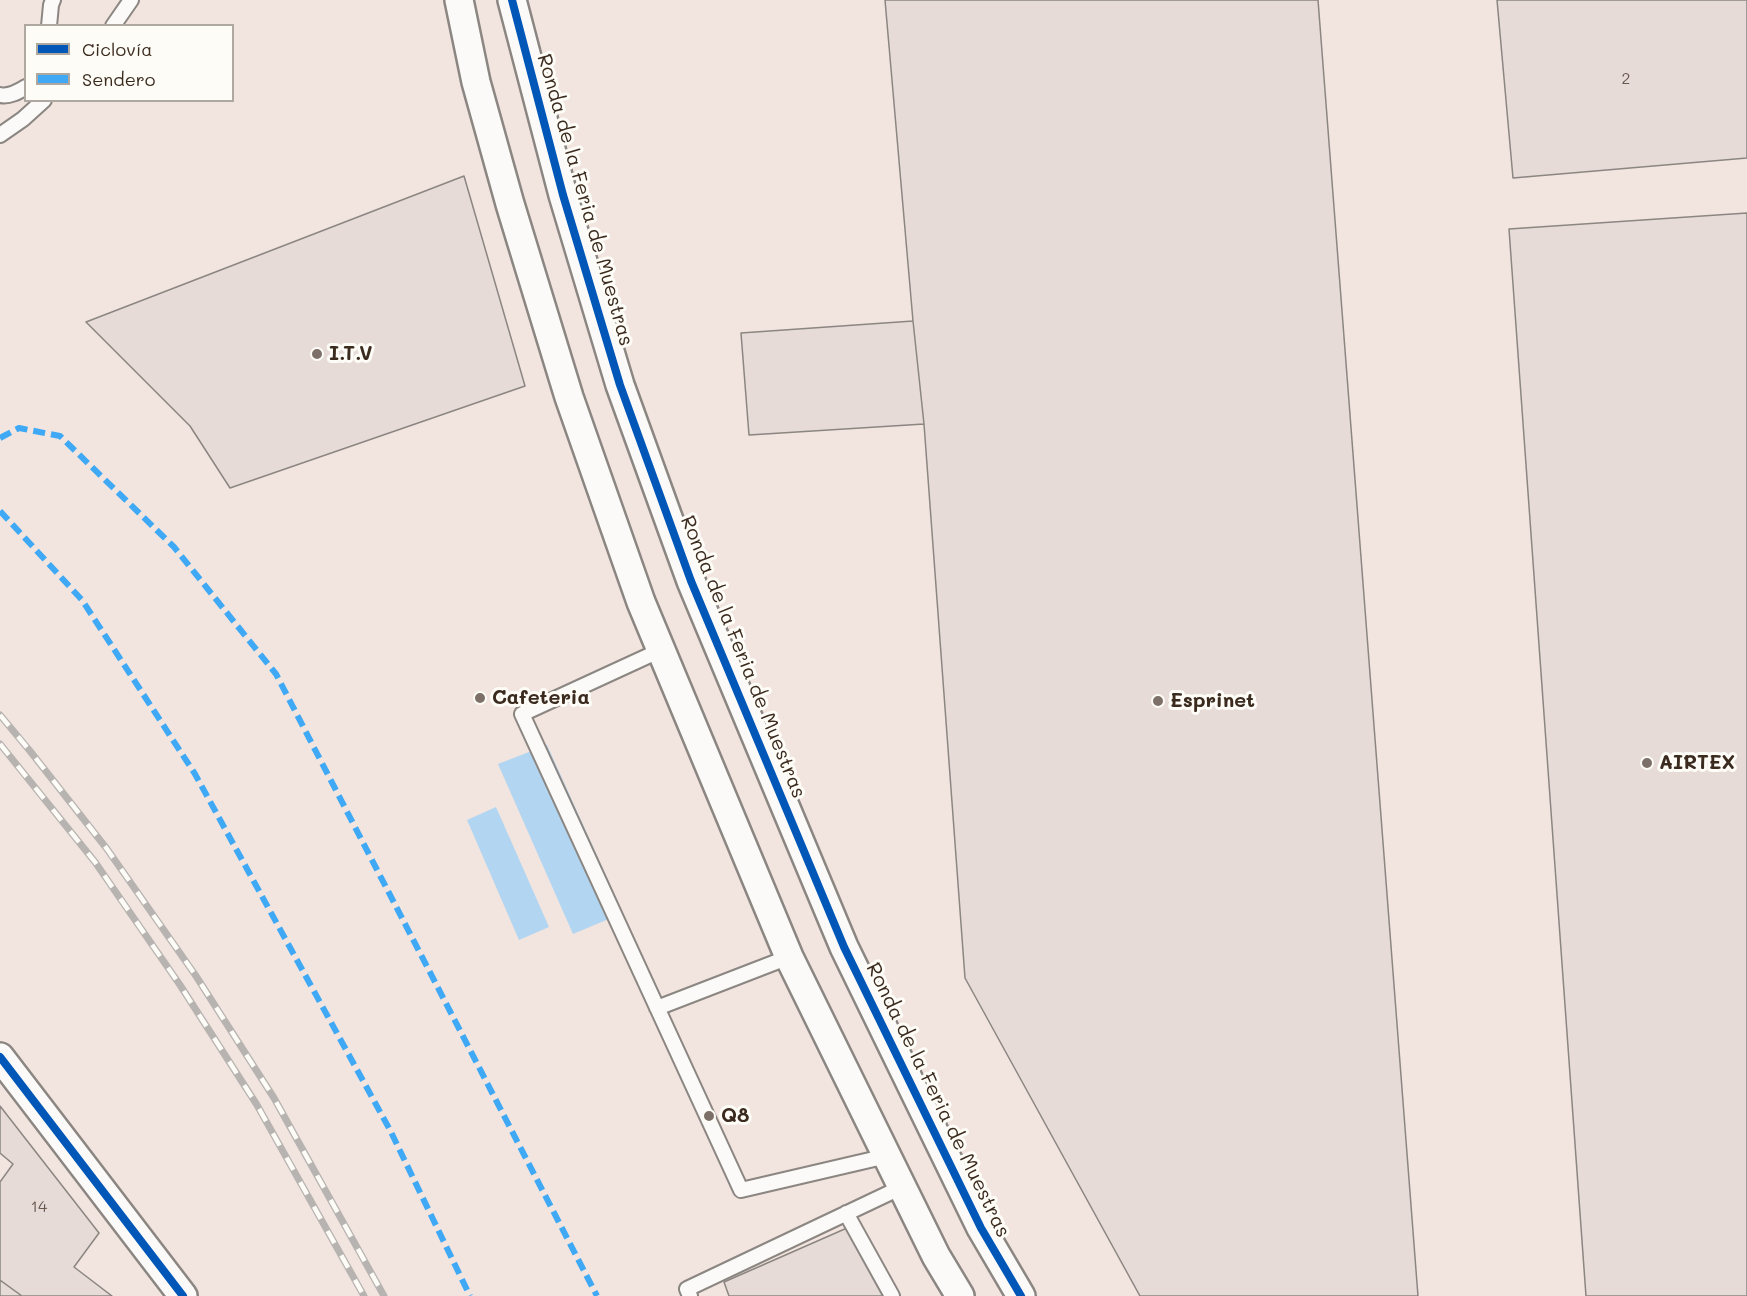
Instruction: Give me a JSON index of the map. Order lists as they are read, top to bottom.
{
  "streets": {
    "street": ["Ronda de la Feria de Muestras"]
  },
  "places": [
    "I.T.V",
    "Cafeteria",
    "Esprinet",
    "AIRTEX",
    "Q8"
  ],
  "house_numbers": ["2", "14"],
  "legend": ["Ciclovía", "Sendero"]
}
